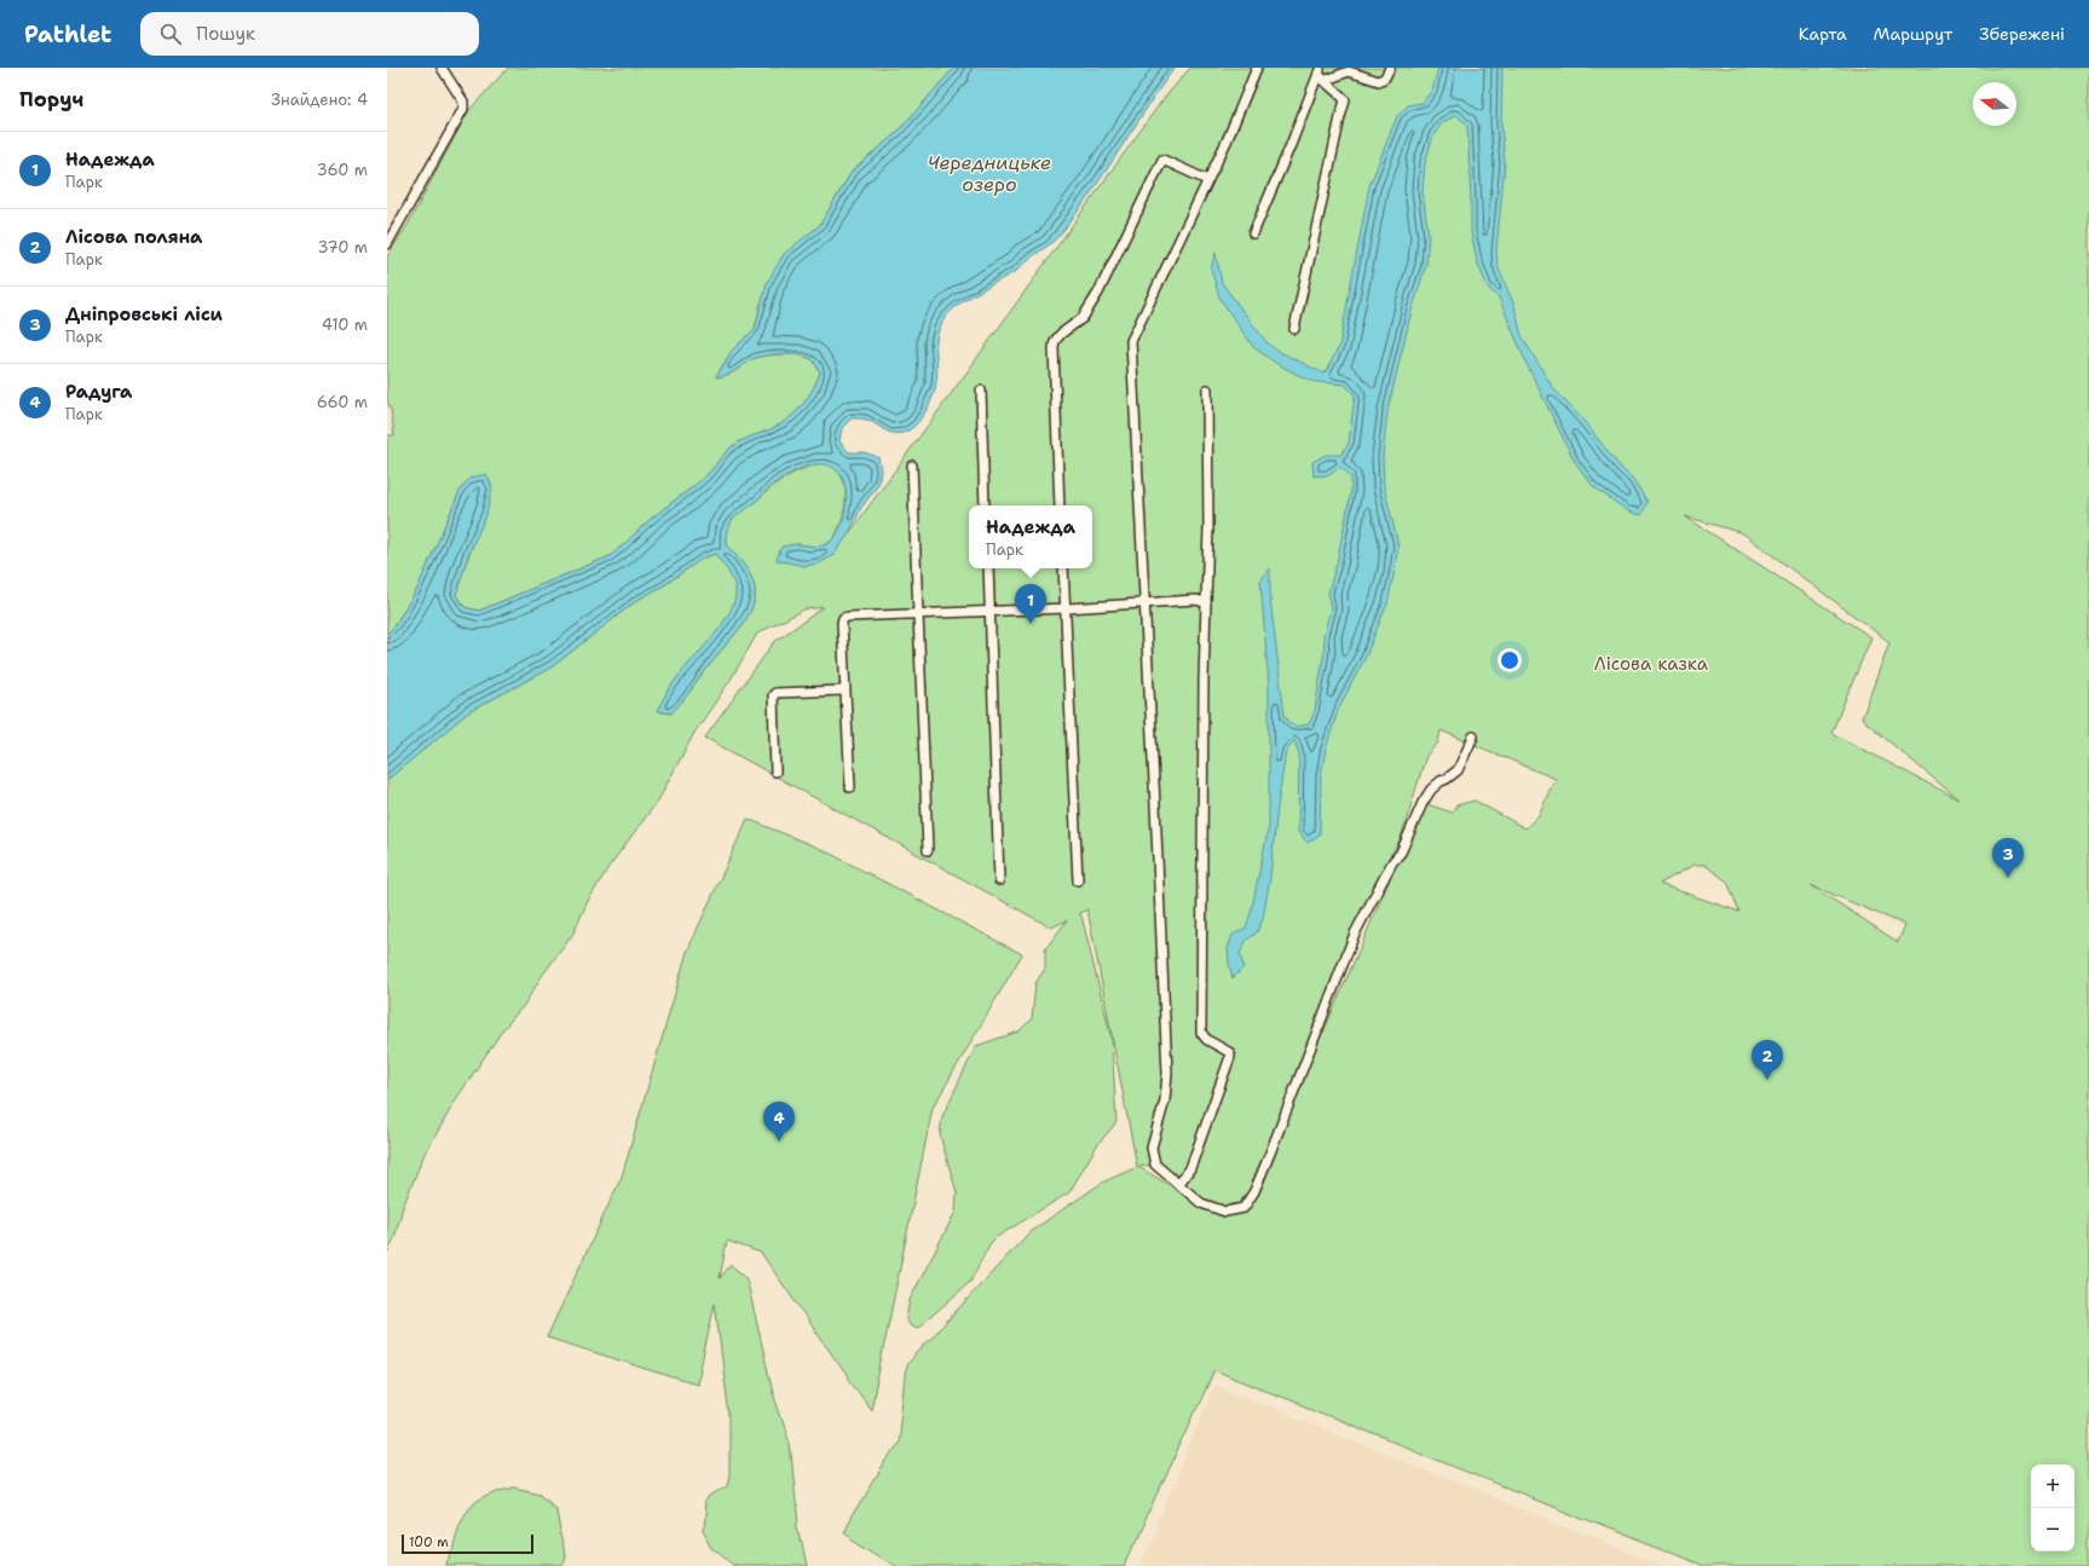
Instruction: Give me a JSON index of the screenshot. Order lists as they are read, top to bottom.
{
  "water": ["Чередницьке озеро"],
  "parks": ["Лісова казка"],
  "scale_bar": "100 m",
  "north": "left",
  "page": {
    "header": "Pathlet",
    "search": "Пошук",
    "nav": ["Карта", "Маршрут", "Збережені"],
    "heading": ["Поруч", "Знайдено: 4"],
    "list": [
      {
        "mark": "1",
        "name": "Надежда",
        "note": "Парк",
        "value": "360 m"
      },
      {
        "mark": "2",
        "name": "Лісова поляна",
        "note": "Парк",
        "value": "370 m"
      },
      {
        "mark": "3",
        "name": "Дніпровські ліси",
        "note": "Парк",
        "value": "410 m"
      },
      {
        "mark": "4",
        "name": "Радуга",
        "note": "Парк",
        "value": "660 m"
      }
    ],
    "popup": ["Надежда", "Парк"],
    "pins": [
      "1",
      "3",
      "2",
      "4"
    ],
    "map_buttons": ["+", "−"],
    "scale": "100 m"
  }
}
